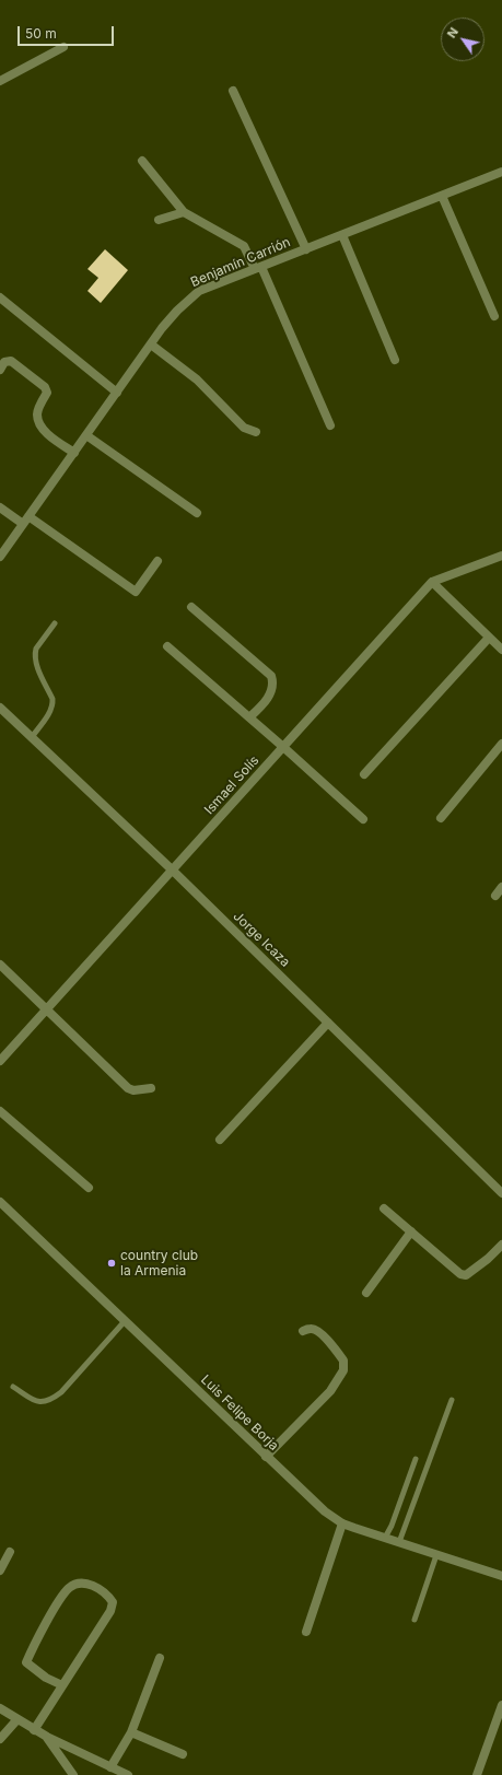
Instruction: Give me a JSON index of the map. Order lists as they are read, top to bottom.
{
  "streets": {
    "street": [
      "Benjamín Carrión",
      "Ismael Solís",
      "Jorge Icaza",
      "Luis Felipe Borja"
    ]
  },
  "crossings": [
    ["Ismael Solís", "Jorge Icaza"]
  ],
  "places": ["country club la Armenia"],
  "scale_bar": "50 m",
  "north": "top left"
}
